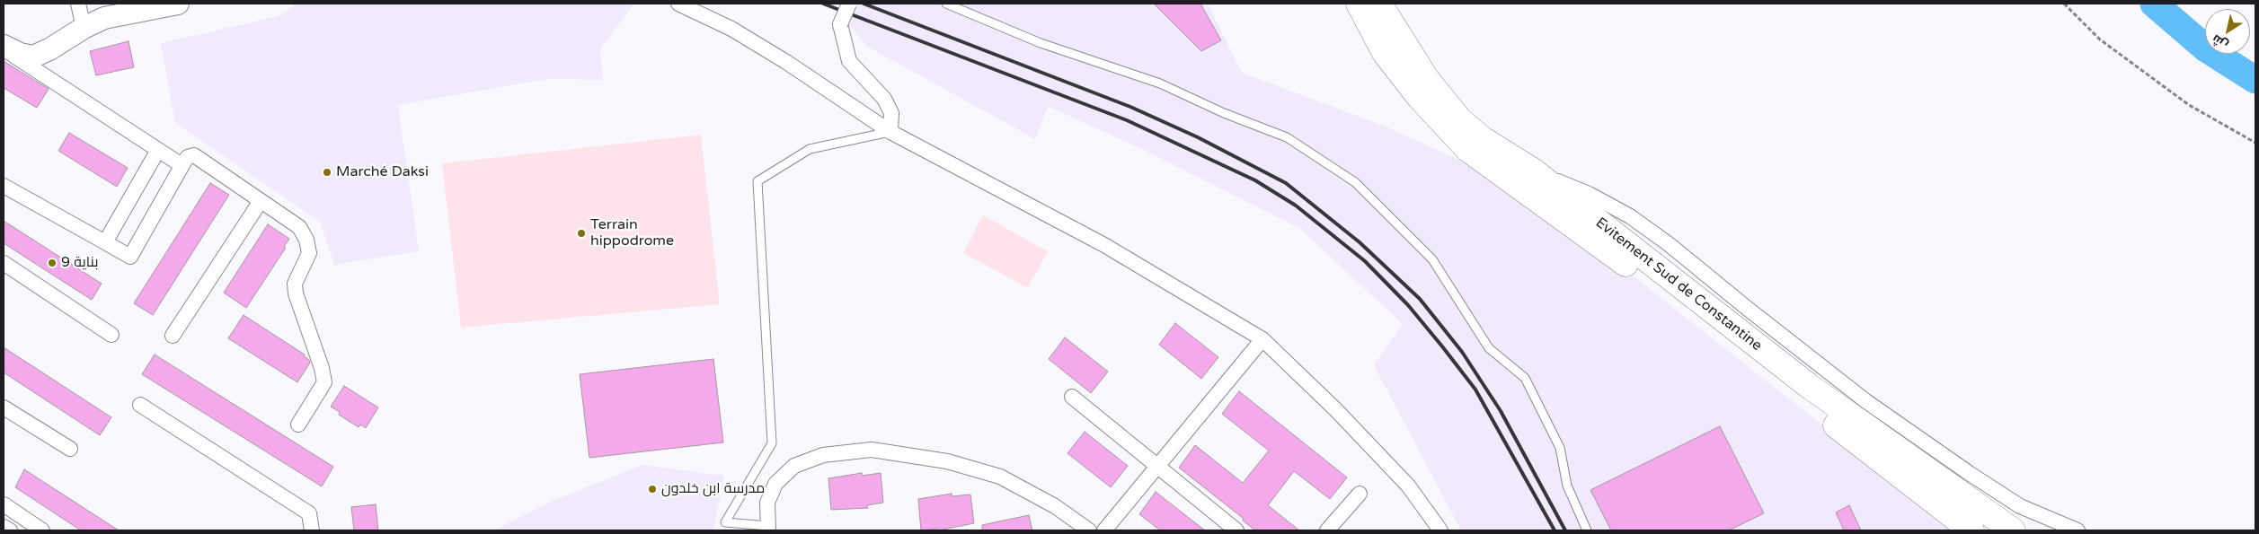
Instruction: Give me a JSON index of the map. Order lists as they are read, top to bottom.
{
  "streets": {
    "highway": ["Evitement Sud de Constantine"]
  },
  "places": [
    "Marché Daksi",
    "Terrain hippodrome",
    "بناية 9",
    "مدرسة ابن خلدون"
  ],
  "north": "bottom left"
}
